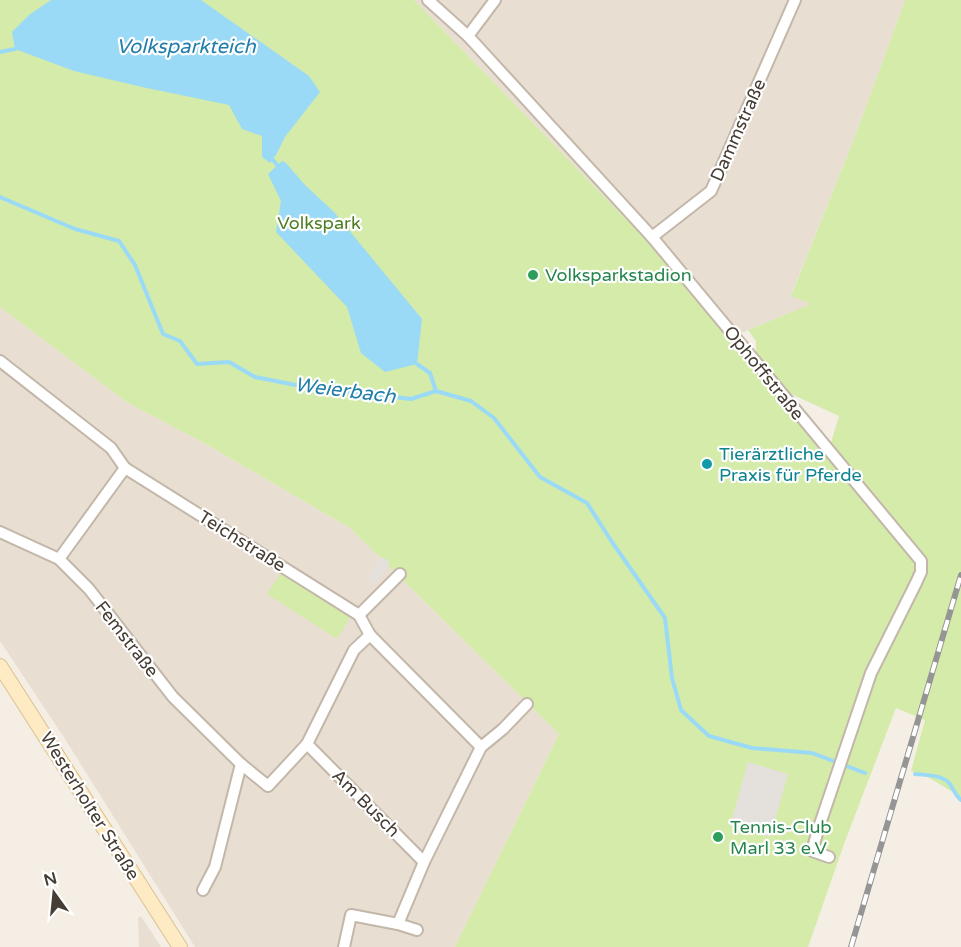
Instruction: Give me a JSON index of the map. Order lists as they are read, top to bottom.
{
  "streets": {
    "main road": ["Westerholter Straße"],
    "street": [
      "Dammstraße",
      "Ophoffstraße",
      "Teichstraße",
      "Femstraße",
      "Am Busch"
    ]
  },
  "crossings": [
    ["Dammstraße", "Ophoffstraße"],
    ["Femstraße", "Am Busch"]
  ],
  "water": ["Volksparkteich", "Weierbach"],
  "parks": ["Volkspark"],
  "places": ["Volksparkstadion", "Tierärztliche Praxis für Pferde", "Tennis-Club Marl 33 e.V"],
  "north": "top"
}
